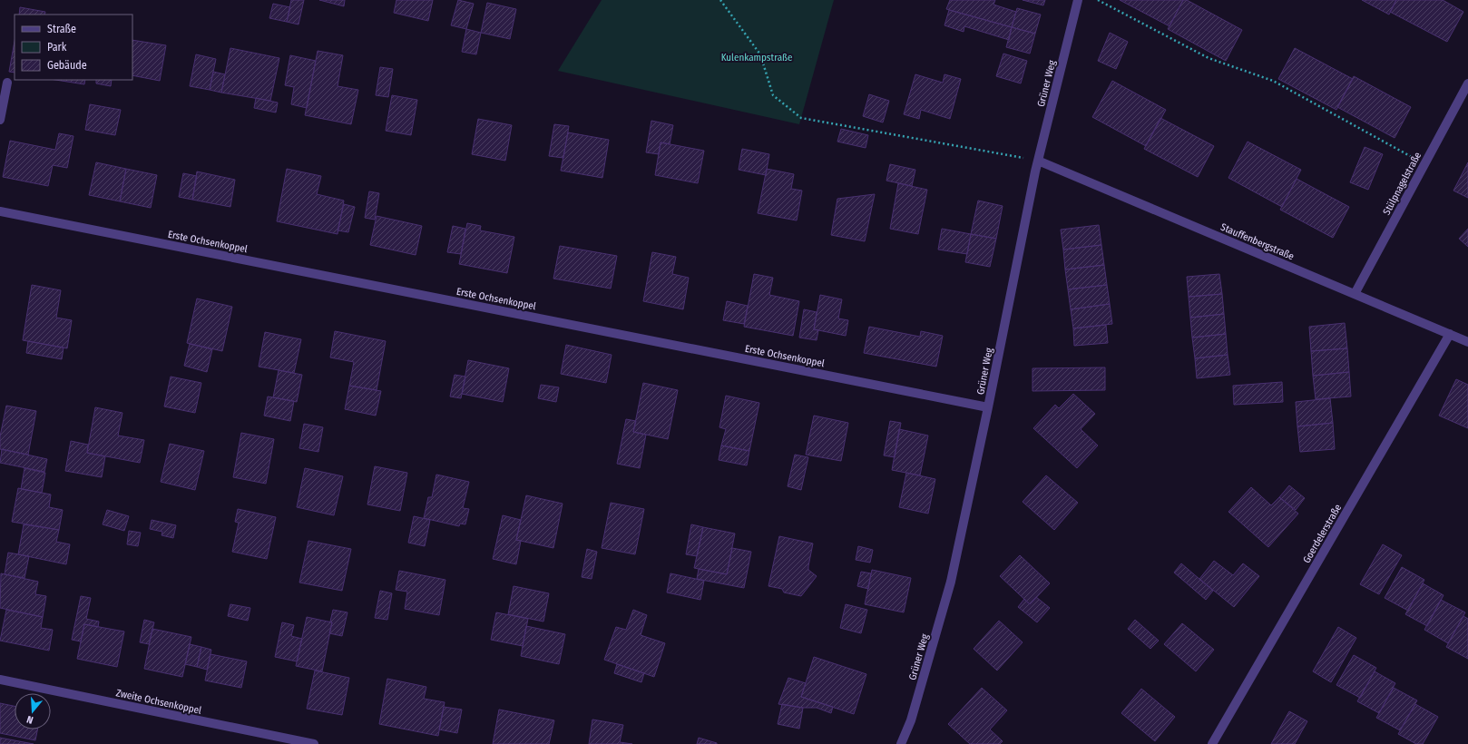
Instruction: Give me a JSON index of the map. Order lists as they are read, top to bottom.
{
  "streets": {
    "street": [
      "Grüner Weg",
      "Stülpnagelstraße",
      "Erste Ochsenkoppel",
      "Stauffenbergstraße",
      "Goerdelerstraße",
      "Zweite Ochsenkoppel"
    ]
  },
  "crossings": [
    ["Grüner Weg", "Erste Ochsenkoppel"],
    ["Grüner Weg", "Stauffenbergstraße"],
    ["Stülpnagelstraße", "Stauffenbergstraße"],
    ["Stauffenbergstraße", "Goerdelerstraße"]
  ],
  "parks": ["Kulenkampstraße"],
  "legend": ["Straße", "Park", "Gebäude"],
  "north": "bottom"
}
